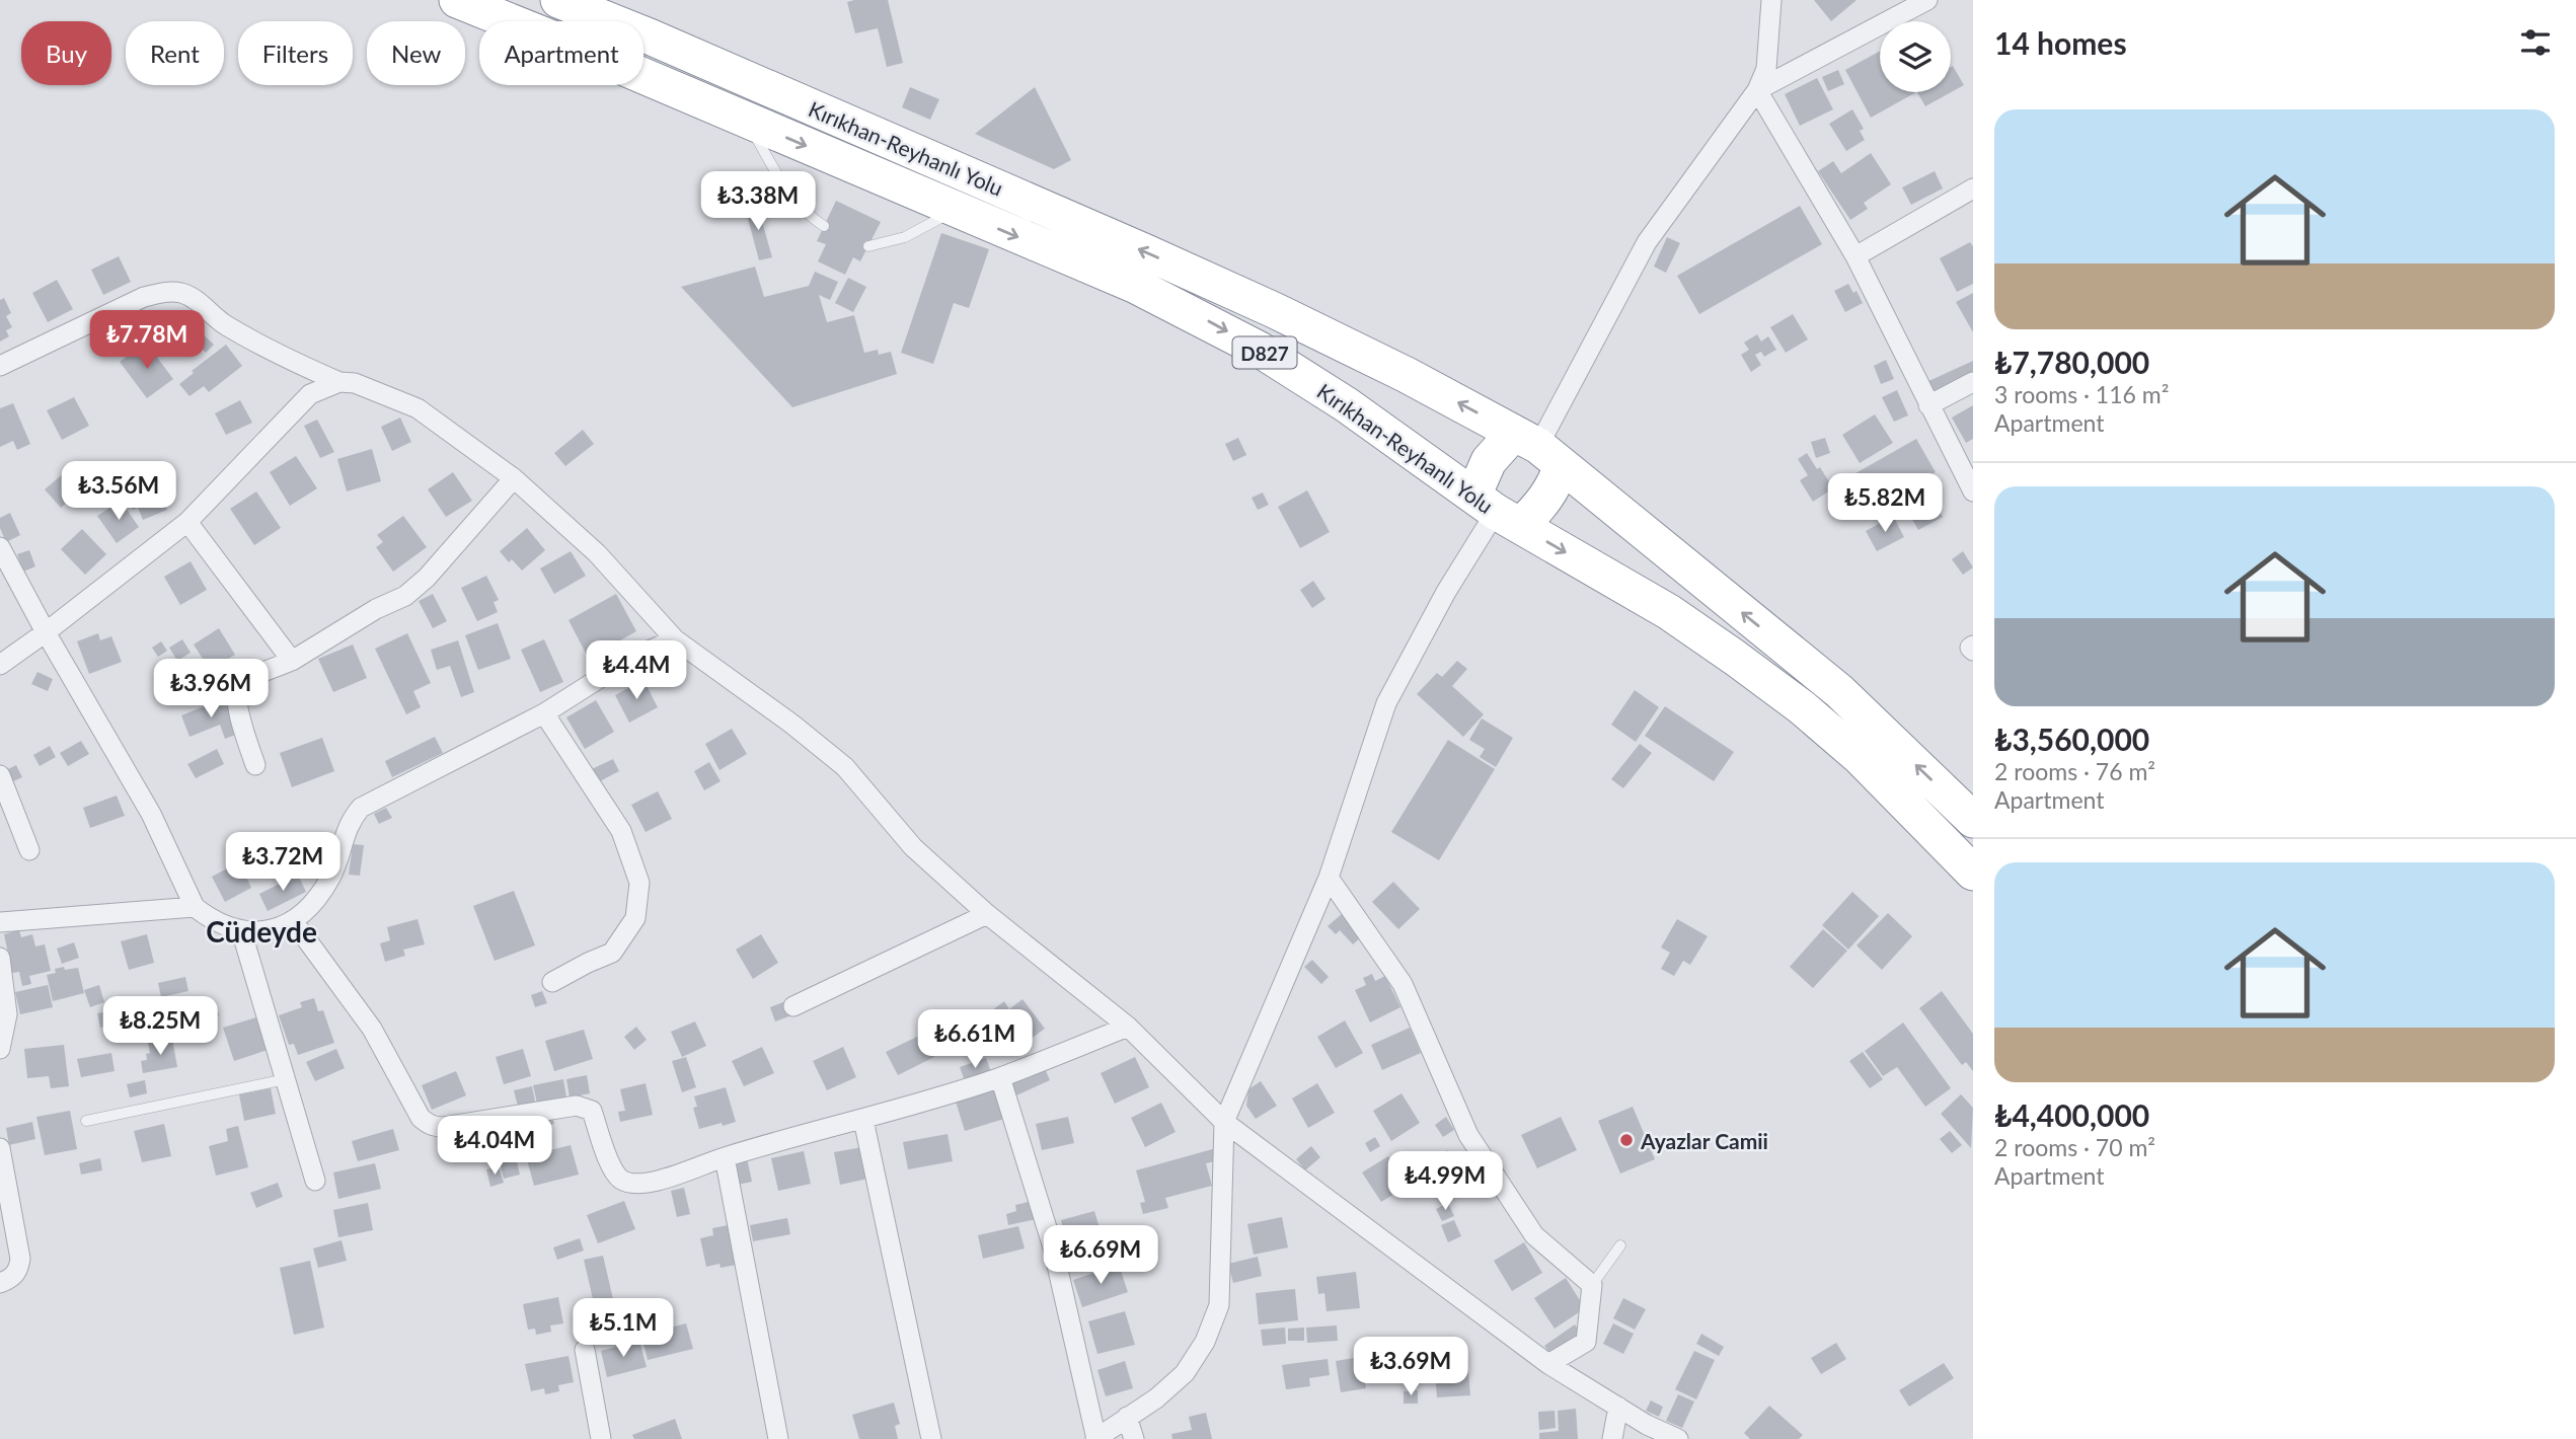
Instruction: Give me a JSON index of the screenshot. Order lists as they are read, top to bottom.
{
  "streets": {
    "highway": ["Kırıkhan-Reyhanlı Yolu", "D827"]
  },
  "districts": ["Cüdeyde"],
  "places": ["Ayazlar Camii"],
  "page": {
    "heading": "14 homes",
    "chip": [
      "Buy",
      "Rent",
      "Filters",
      "New",
      "Apartment"
    ],
    "list": [
      {
        "name": "₺7,780,000",
        "note": "3 rooms · 116 m² · Apartment"
      },
      {
        "name": "₺3,560,000",
        "note": "2 rooms · 76 m² · Apartment"
      },
      {
        "name": "₺4,400,000",
        "note": "2 rooms · 70 m² · Apartment"
      }
    ],
    "price": [
      "₺3.38M",
      "₺7.78M",
      "₺3.56M",
      "₺5.82M",
      "₺4.4M",
      "₺3.96M",
      "₺3.72M",
      "₺8.25M",
      "₺6.61M",
      "₺4.04M",
      "₺4.99M",
      "₺6.69M",
      "₺5.1M",
      "₺3.69M"
    ]
  }
}
